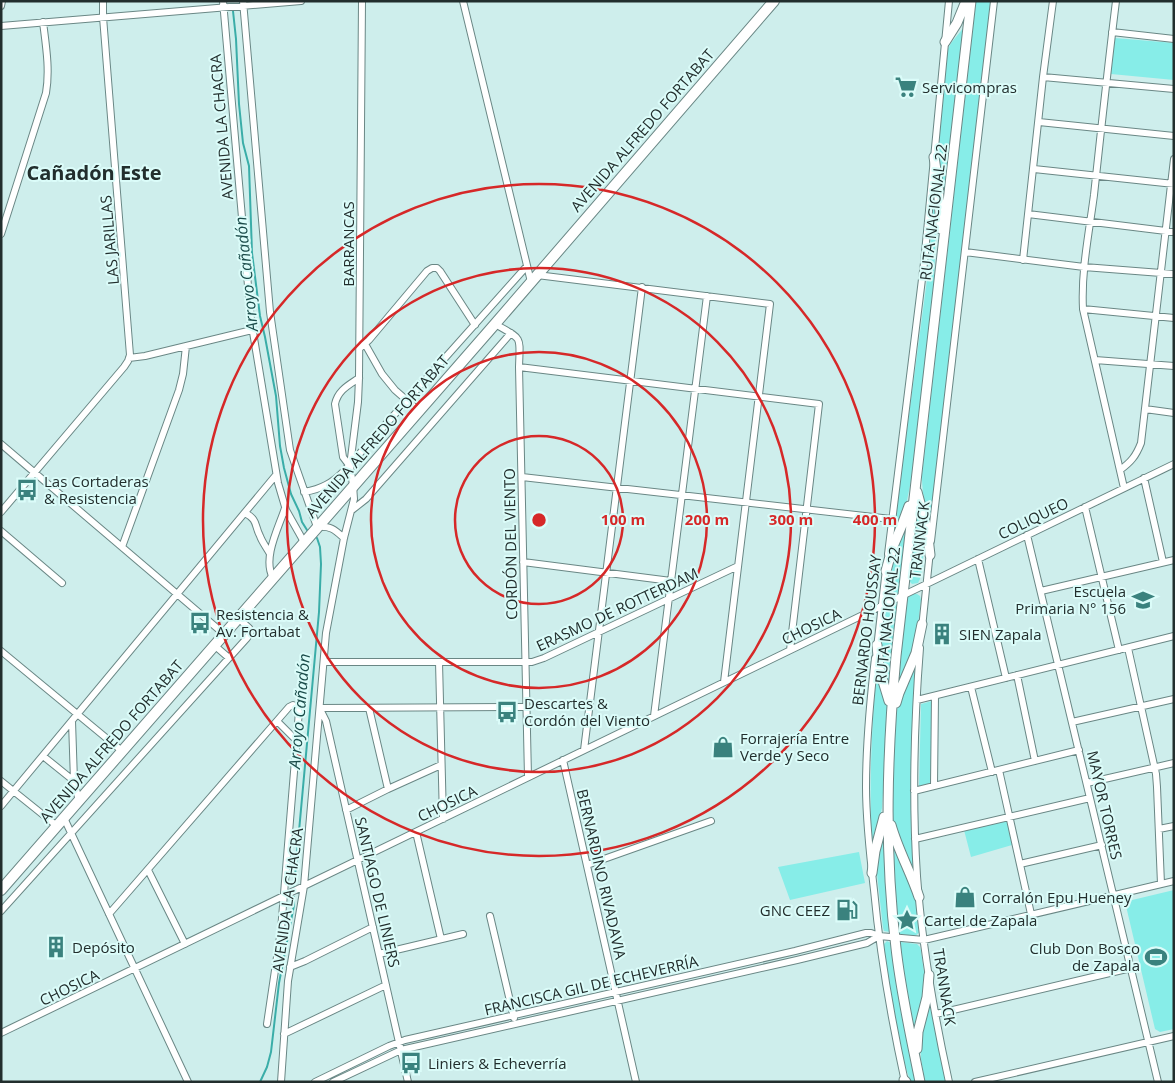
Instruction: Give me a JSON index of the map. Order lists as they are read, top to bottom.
{
  "streets": {
    "highway": ["AVENIDA ALFREDO FORTABAT"],
    "main road": ["RUTA NACIONAL 22"],
    "street": [
      "AVENIDA LA CHACRA",
      "LAS JARILLAS",
      "BARRANCAS",
      "COLIQUEO",
      "TRANNACK",
      "CORDÓN DEL VIENTO",
      "ERASMO DE ROTTERDAM",
      "CHOSICA",
      "BERNARDO HOUSSAY",
      "MAYOR TORRES",
      "BERNARDINO RIVADAVIA",
      "SANTIAGO DE LINIERS",
      "FRANCISCA GIL DE ECHEVERRÍA"
    ]
  },
  "crossings": [
    ["AVENIDA LA CHACRA", "AVENIDA ALFREDO FORTABAT"],
    ["AVENIDA LA CHACRA", "BARRANCAS"],
    ["AVENIDA LA CHACRA", "ERASMO DE ROTTERDAM"],
    ["AVENIDA LA CHACRA", "CHOSICA"],
    ["AVENIDA LA CHACRA", "SANTIAGO DE LINIERS"],
    ["AVENIDA ALFREDO FORTABAT", "BARRANCAS"],
    ["RUTA NACIONAL 22", "COLIQUEO"],
    ["RUTA NACIONAL 22", "CHOSICA"],
    ["RUTA NACIONAL 22", "FRANCISCA GIL DE ECHEVERRÍA"],
    ["COLIQUEO", "TRANNACK"],
    ["COLIQUEO", "CHOSICA"],
    ["COLIQUEO", "MAYOR TORRES"],
    ["TRANNACK", "FRANCISCA GIL DE ECHEVERRÍA"],
    ["CORDÓN DEL VIENTO", "ERASMO DE ROTTERDAM"],
    ["CORDÓN DEL VIENTO", "CHOSICA"],
    ["CHOSICA", "BERNARDO HOUSSAY"],
    ["CHOSICA", "BERNARDINO RIVADAVIA"],
    ["CHOSICA", "SANTIAGO DE LINIERS"],
    ["BERNARDO HOUSSAY", "FRANCISCA GIL DE ECHEVERRÍA"],
    ["MAYOR TORRES", "FRANCISCA GIL DE ECHEVERRÍA"],
    ["BERNARDINO RIVADAVIA", "FRANCISCA GIL DE ECHEVERRÍA"],
    ["SANTIAGO DE LINIERS", "FRANCISCA GIL DE ECHEVERRÍA"]
  ],
  "districts": ["Cañadón Este"],
  "water": ["Arroyo Cañadón"],
  "places": {
    "supermarket": ["Servicompras"],
    "bus stop": [
      "Las Cortaderas & Resistencia",
      "Resistencia & Av. Fortabat",
      "Descartes & Cordón del Viento",
      "Liniers & Echeverría"
    ],
    "school or university": ["Escuela Primaria N° 156"],
    "building": ["SIEN Zapala", "Depósito"],
    "shop": ["Forrajería Entre Verde y Seco", "Corralón Epu Hueney"],
    "fuel station": ["GNC CEEZ"],
    "place": ["Cartel de Zapala"],
    "sports": ["Club Don Bosco de Zapala"]
  },
  "rings": [
    "100 m",
    "200 m",
    "300 m",
    "400 m"
  ]
}
